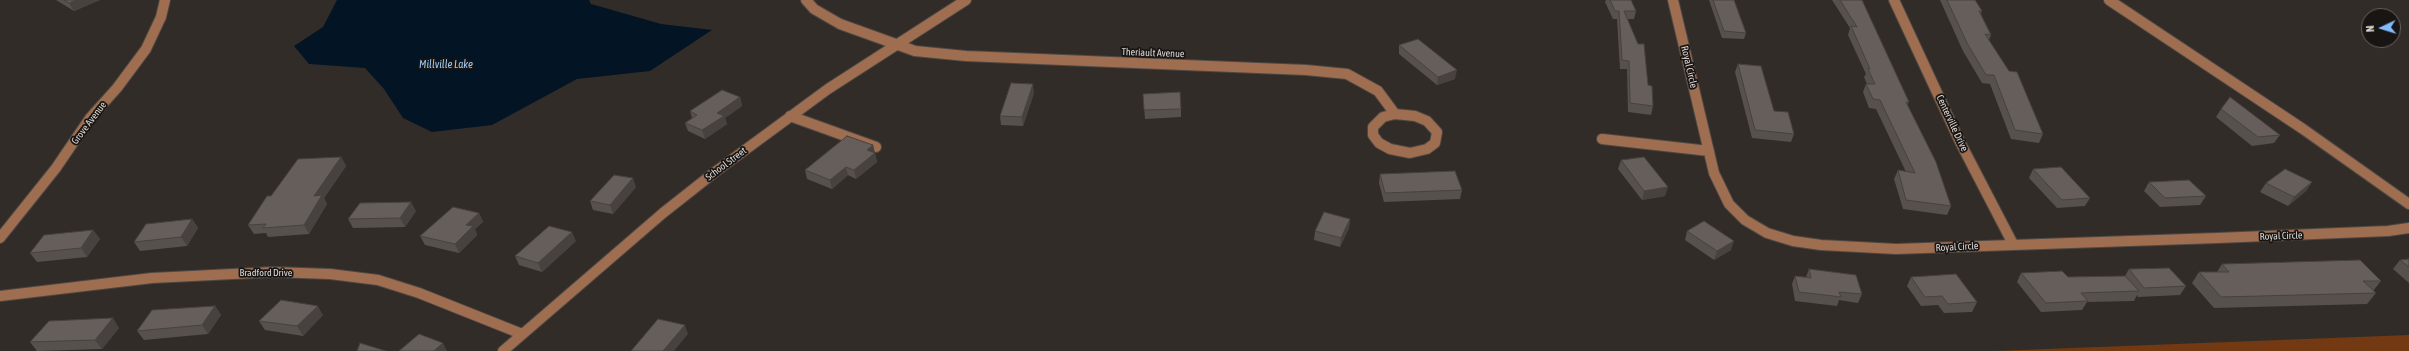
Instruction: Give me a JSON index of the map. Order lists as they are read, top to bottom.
{
  "streets": {
    "street": [
      "Theriault Avenue",
      "Royal Circle",
      "Grove Avenue",
      "Centerville Drive",
      "School Street",
      "Bradford Drive"
    ]
  },
  "crossings": [
    ["Theriault Avenue", "School Street"],
    ["Royal Circle", "Centerville Drive"],
    ["School Street", "Bradford Drive"]
  ],
  "water": ["Millville Lake"],
  "north": "left"
}
